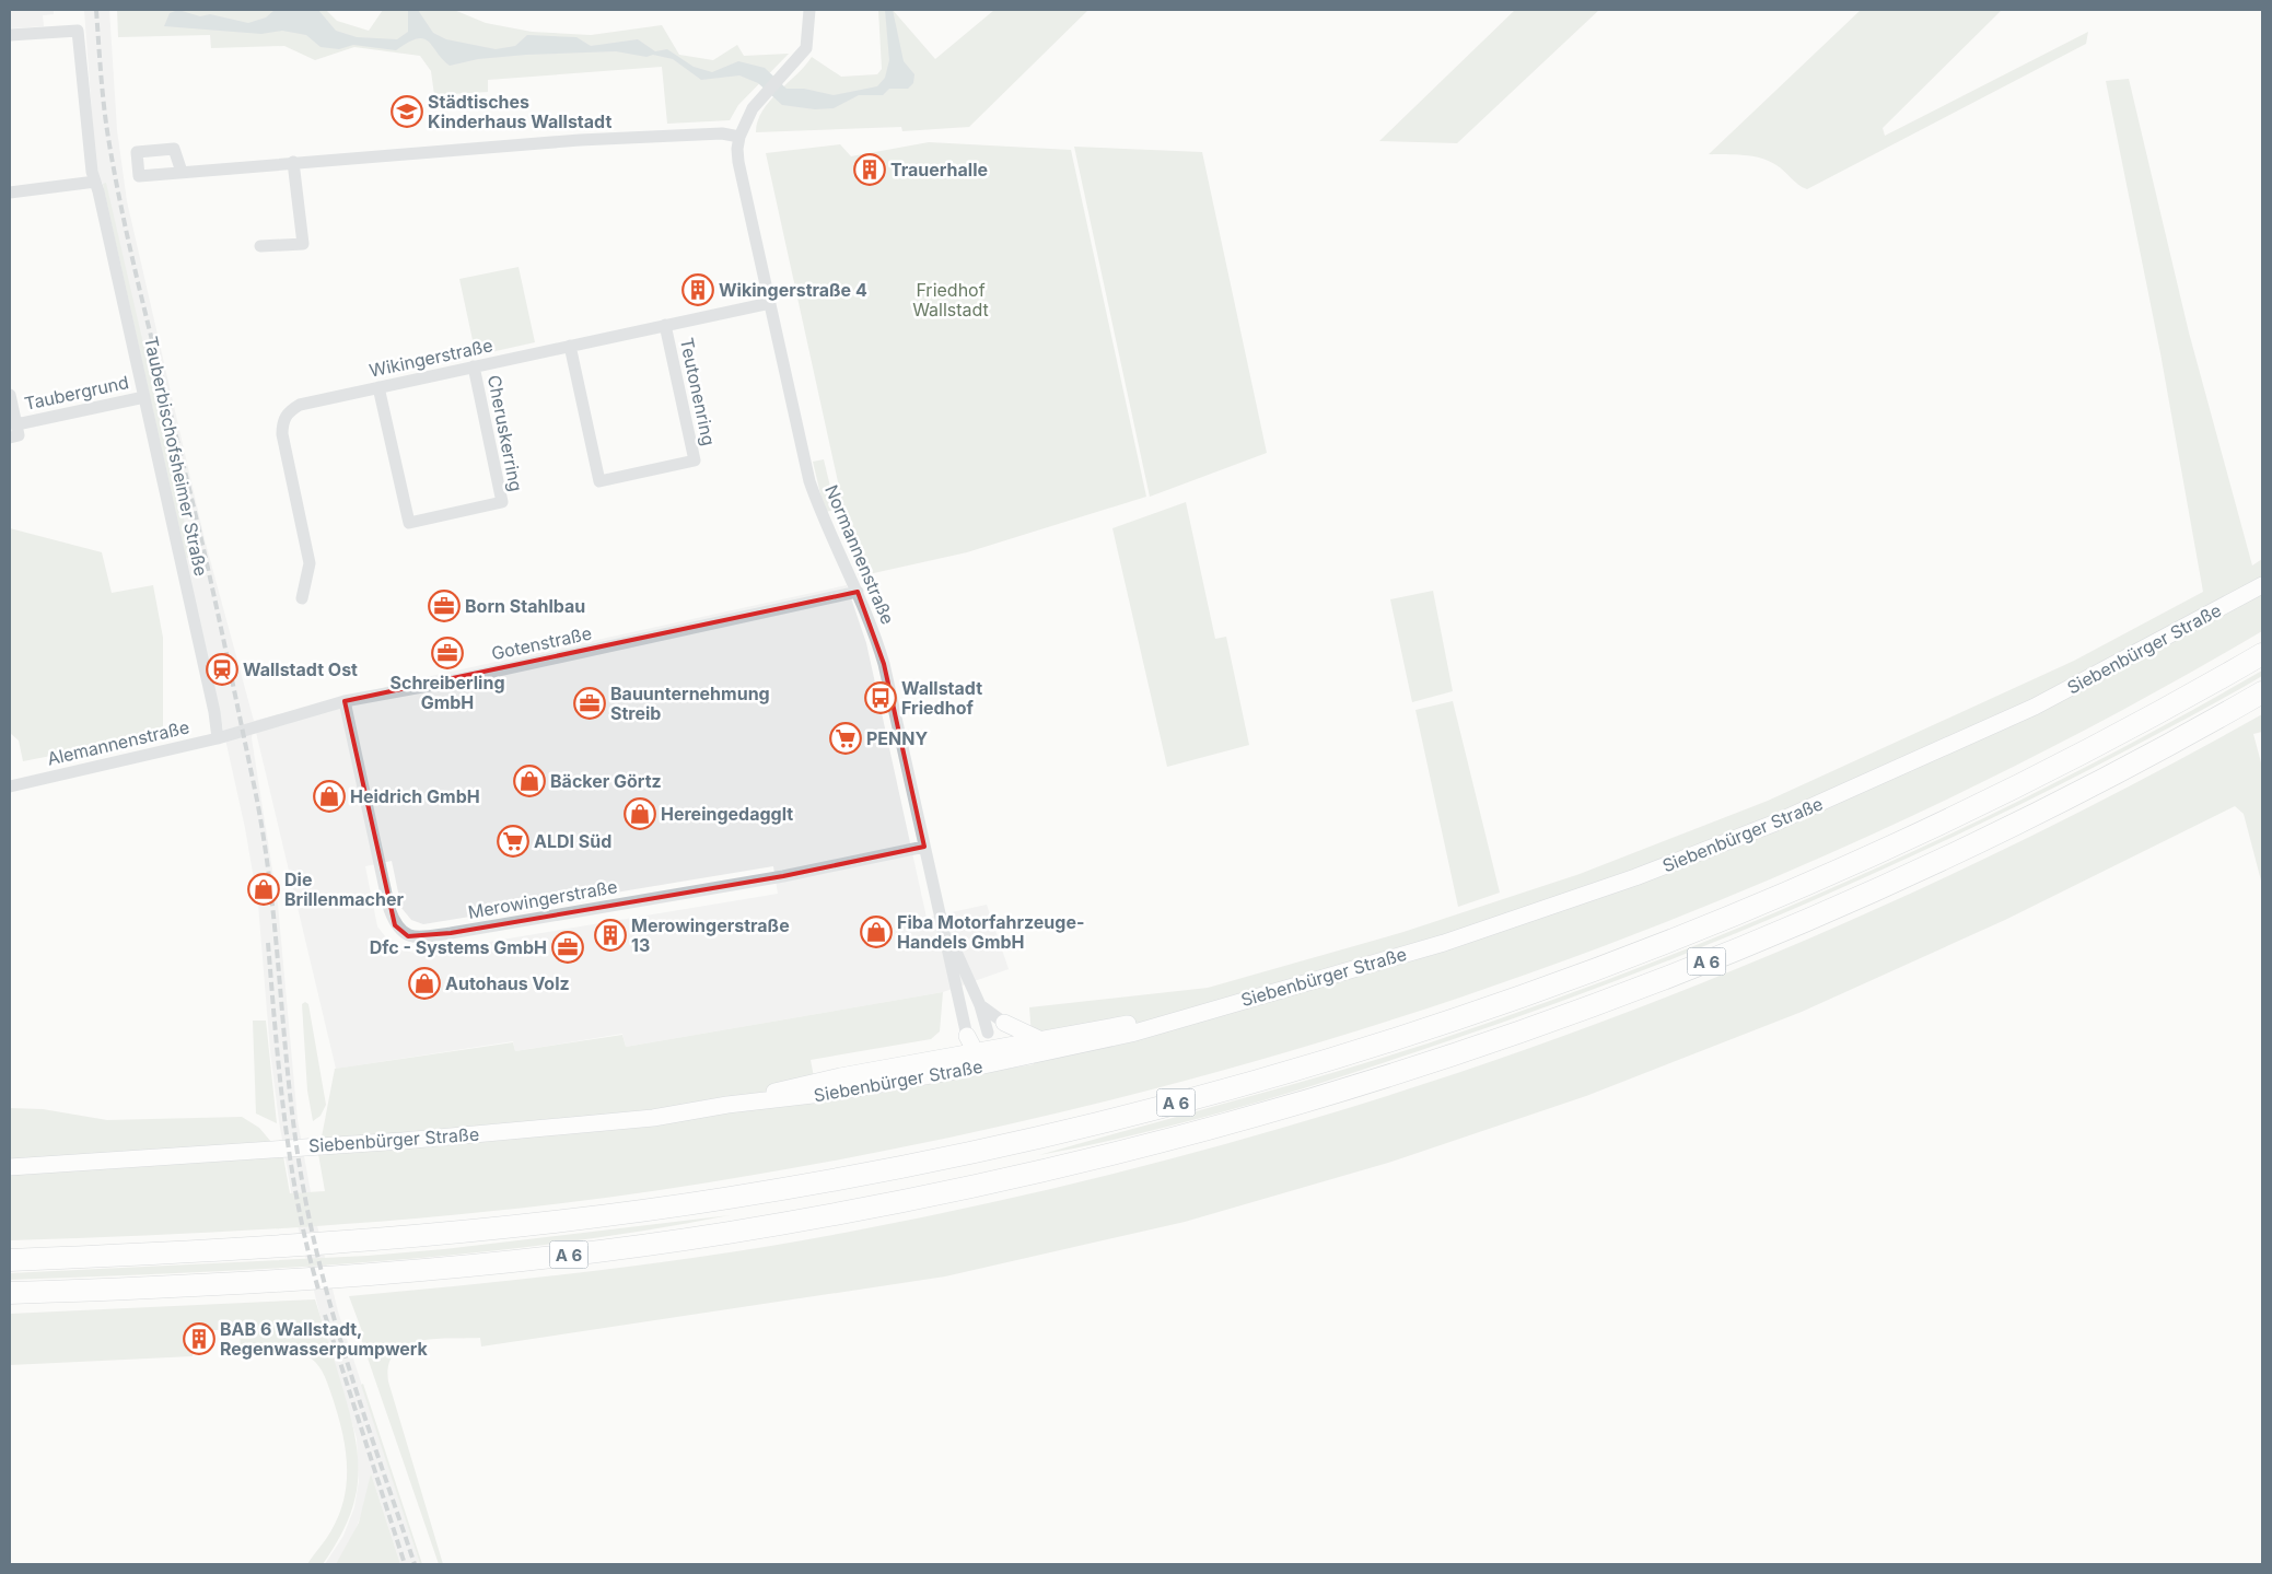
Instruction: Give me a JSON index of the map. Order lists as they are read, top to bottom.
{
  "streets": {
    "highway": ["A 6"],
    "main road": ["Siebenbürger Straße"],
    "street": [
      "Wikingerstraße",
      "Teutonenring",
      "Taubergrund",
      "Cheruskerring",
      "Tauberbischofsheimer Straße",
      "Normannenstraße",
      "Gotenstraße",
      "Alemannenstraße",
      "Merowingerstraße"
    ]
  },
  "crossings": [
    ["Wikingerstraße", "Teutonenring"],
    ["Wikingerstraße", "Cheruskerring"],
    ["Wikingerstraße", "Normannenstraße"],
    ["Taubergrund", "Tauberbischofsheimer Straße"],
    ["Tauberbischofsheimer Straße", "Alemannenstraße"],
    ["Normannenstraße", "Gotenstraße"],
    ["Normannenstraße", "Siebenbürger Straße"],
    ["Normannenstraße", "Merowingerstraße"],
    ["Gotenstraße", "Alemannenstraße"],
    ["Gotenstraße", "Merowingerstraße"]
  ],
  "parks": ["Friedhof Wallstadt"],
  "places": {
    "school or university": ["Städtisches Kinderhaus Wallstadt"],
    "building": [
      "Trauerhalle",
      "Wikingerstraße 4",
      "Merowingerstraße 13",
      "BAB 6 Wallstadt, Regenwasserpumpwerk"
    ],
    "office": [
      "Born Stahlbau",
      "Schreiberling GmbH",
      "Bauunternehmung Streib",
      "Dfc - Systems GmbH"
    ],
    "station": ["Wallstadt Ost"],
    "bus stop": ["Wallstadt Friedhof"],
    "supermarket": ["PENNY", "ALDI Süd"],
    "shop": [
      "Bäcker Görtz",
      "Heidrich GmbH",
      "Hereingedagglt",
      "Die Brillenmacher",
      "Fiba Motorfahrzeuge- Handels GmbH",
      "Autohaus Volz"
    ]
  }
}
